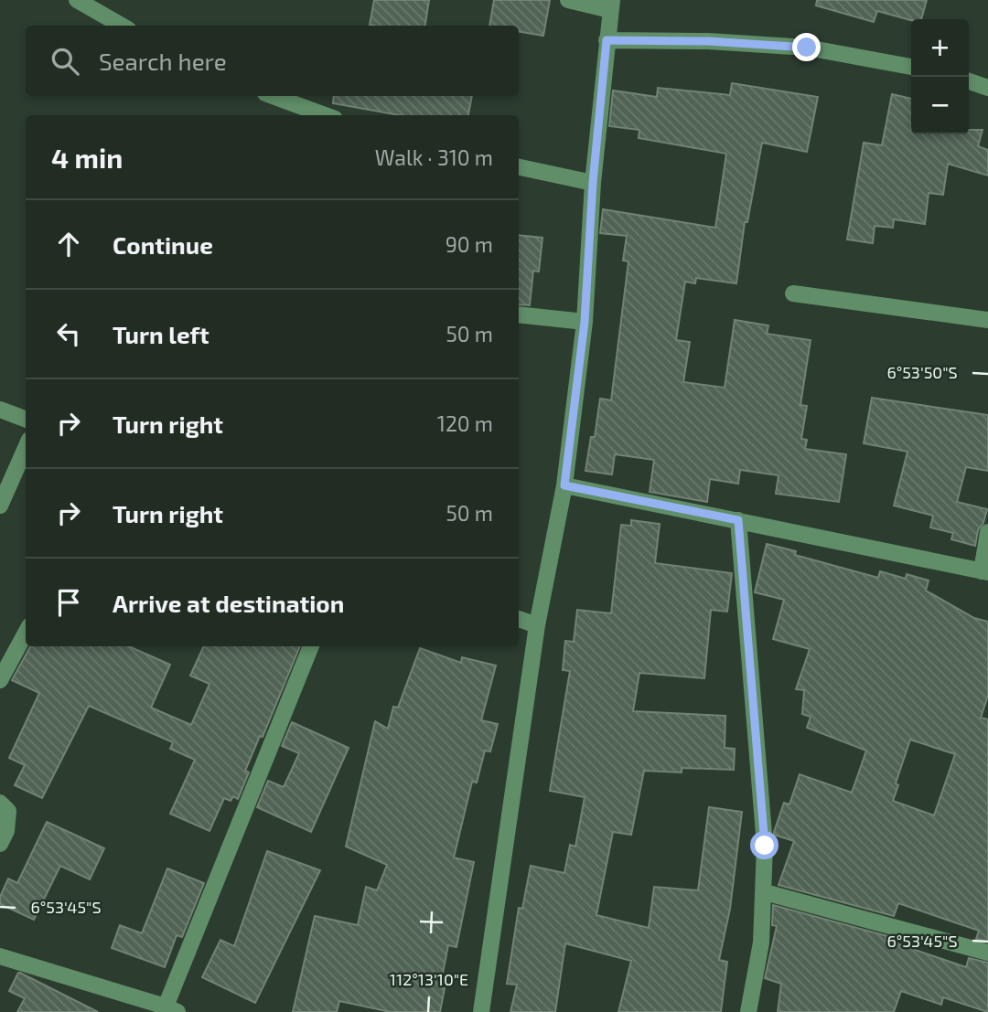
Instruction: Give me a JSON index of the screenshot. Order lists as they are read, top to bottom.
{
  "page": {
    "map_buttons": ["+", "−"],
    "search": "Search here",
    "heading": ["4 min", "Walk · 310 m"],
    "list": [
      ["Continue", "90 m"],
      ["Turn left", "50 m"],
      ["Turn right", "120 m"],
      ["Turn right", "50 m"],
      "Arrive at destination"
    ]
  },
  "coordinates": ["6°53'50\"S", "6°53'45\"S", "112°13'10\"E"]
}
